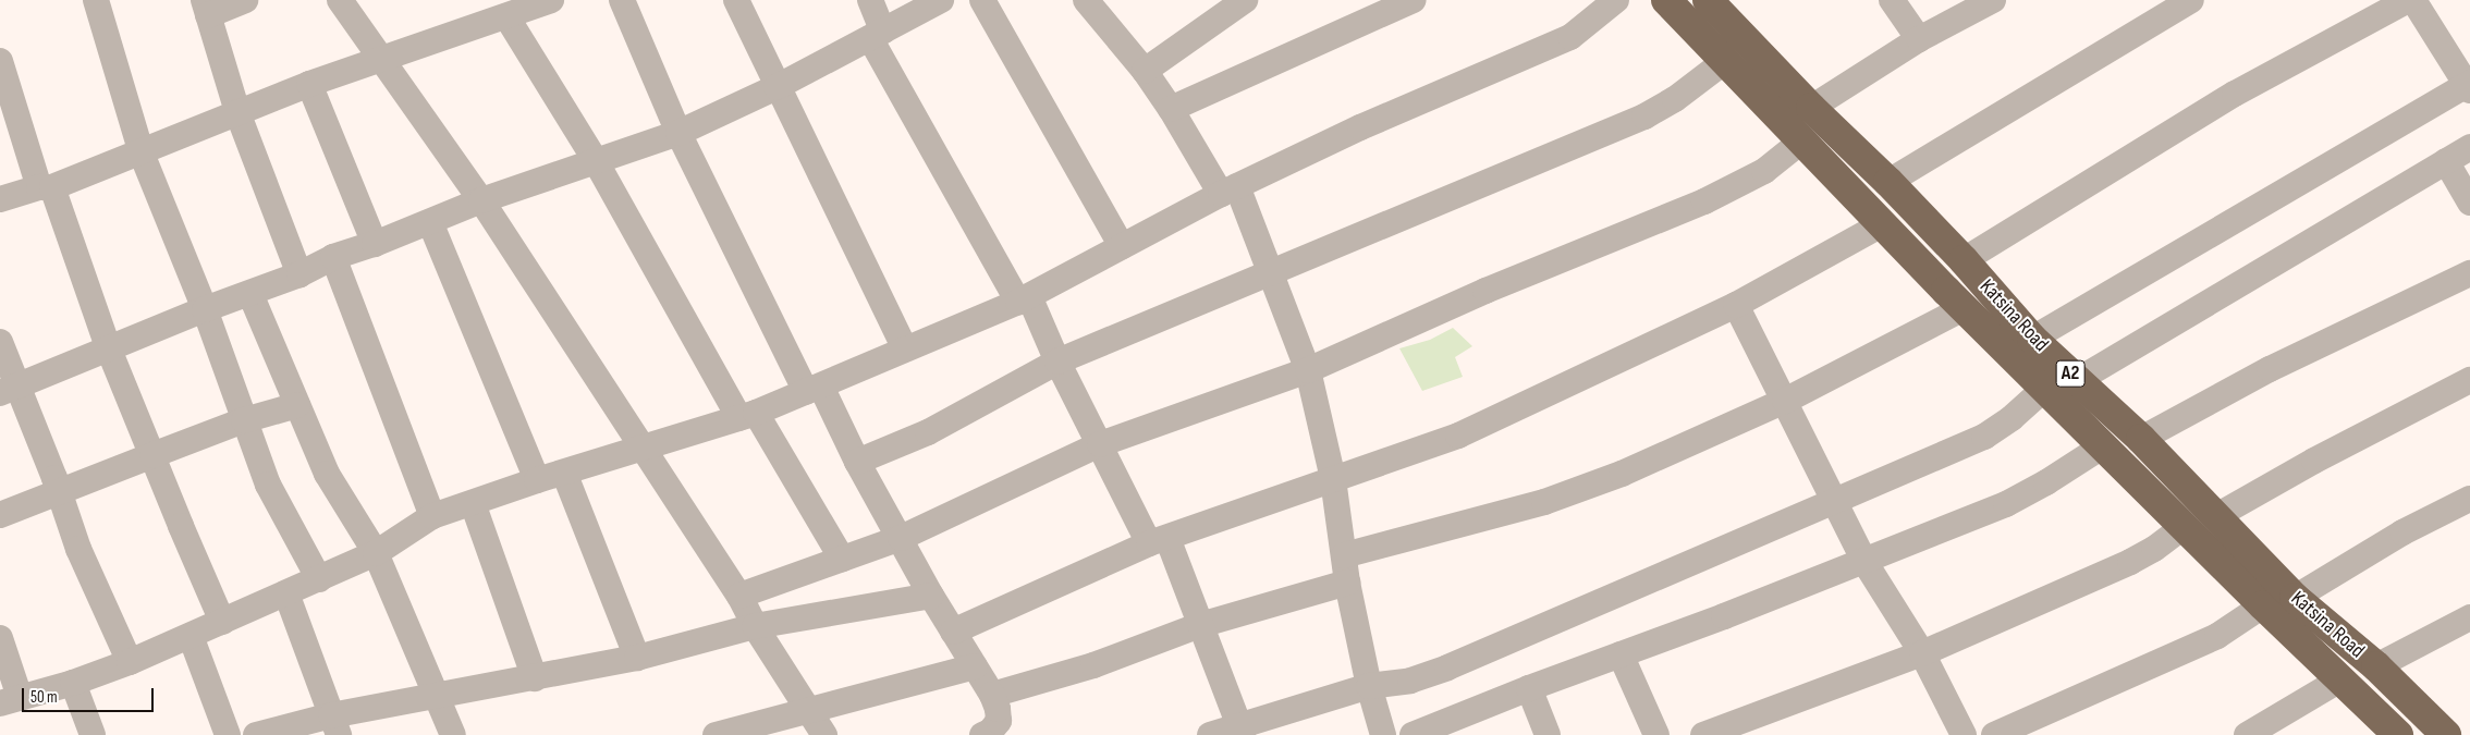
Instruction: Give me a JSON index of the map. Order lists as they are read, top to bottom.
{
  "streets": {
    "highway": ["Katsina Road", "A2"]
  },
  "scale_bar": "50 m"
}
